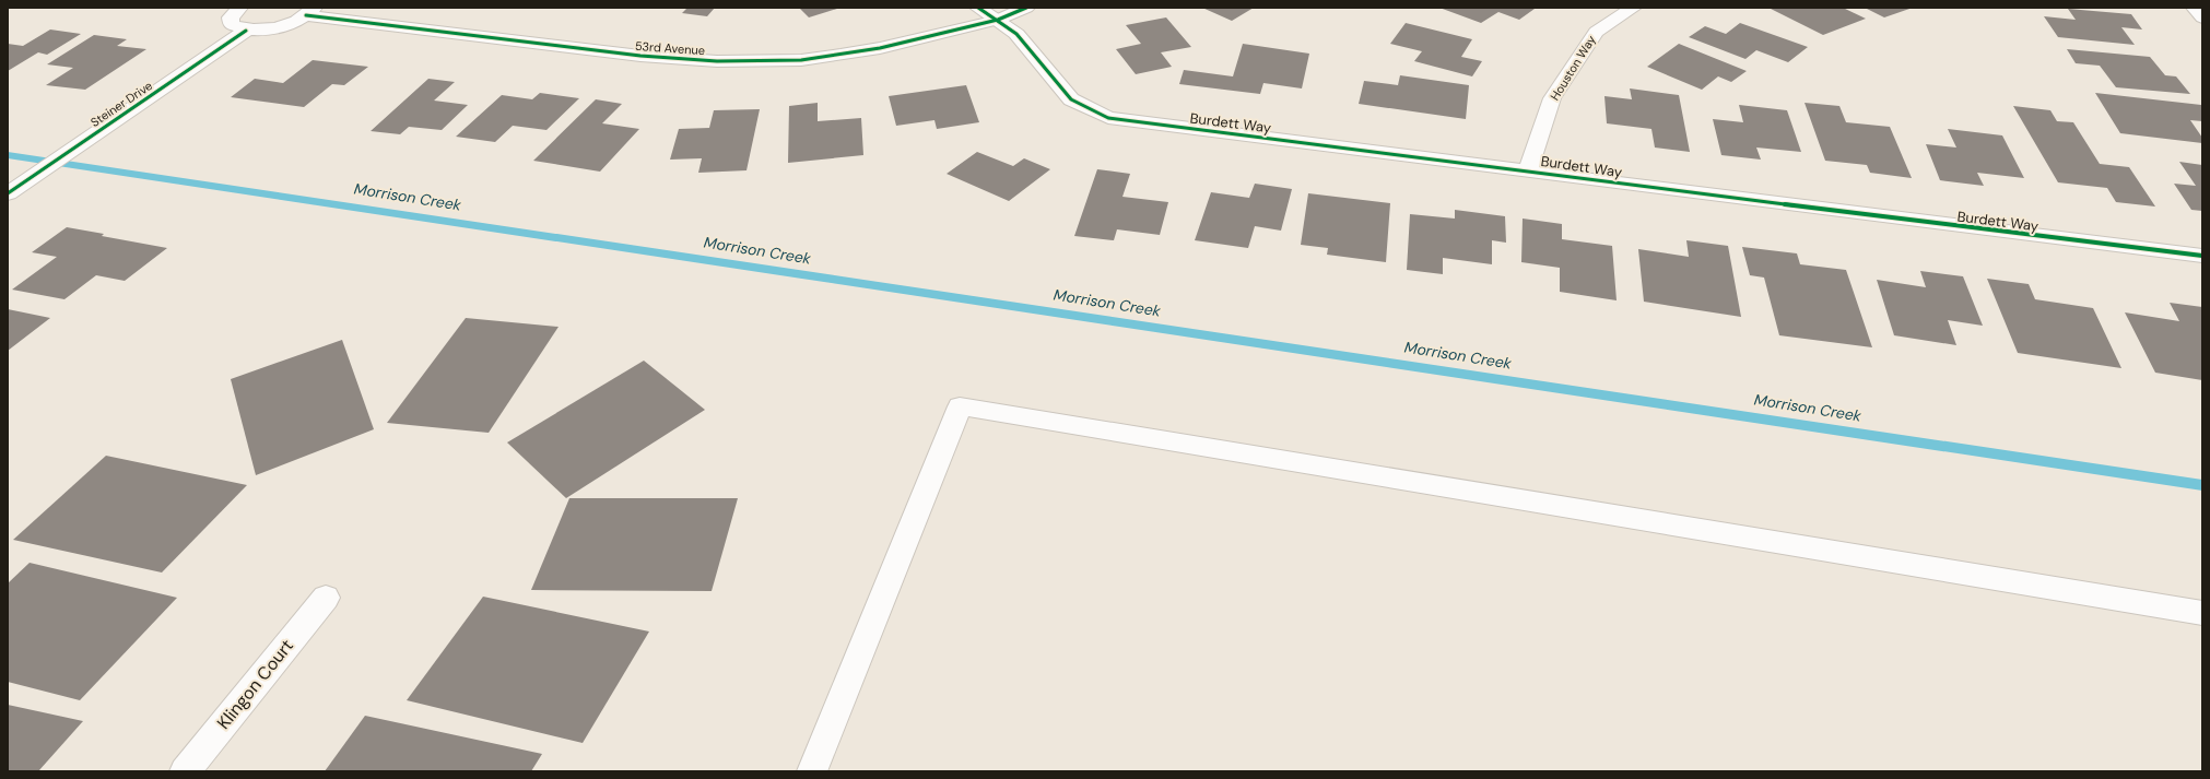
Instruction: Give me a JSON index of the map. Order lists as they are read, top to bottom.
{
  "streets": {
    "street": [
      "53rd Avenue",
      "Houston Way",
      "Steiner Drive",
      "Burdett Way",
      "Klingon Court"
    ]
  },
  "crossings": [
    ["53rd Avenue", "Burdett Way"],
    ["Houston Way", "Burdett Way"]
  ],
  "water": ["Morrison Creek"]
}
